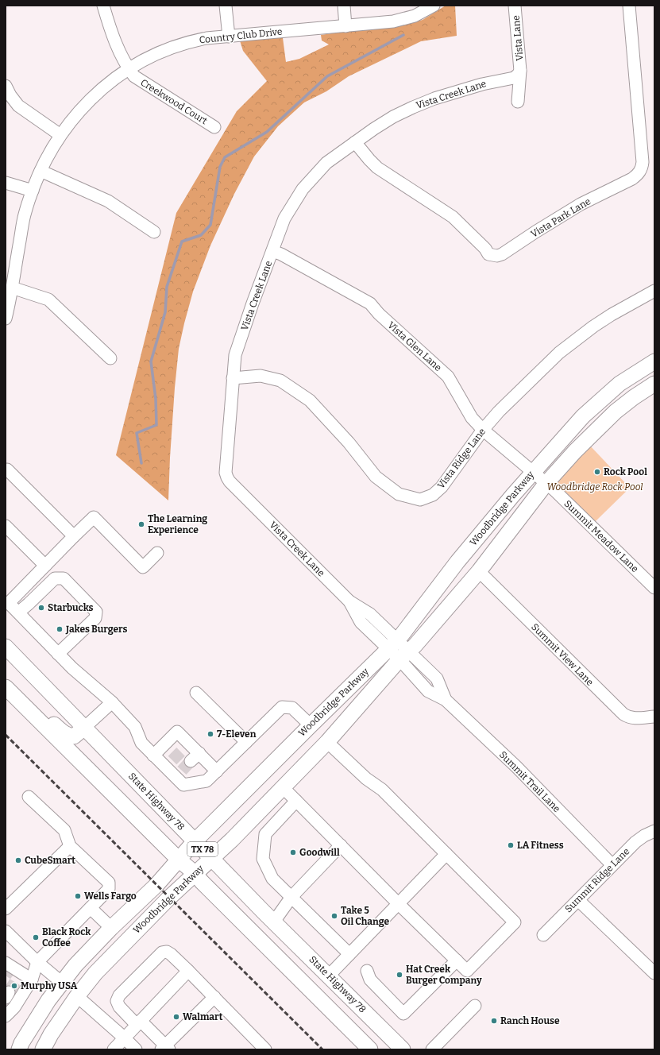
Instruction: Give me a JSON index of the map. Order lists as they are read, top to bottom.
{
  "streets": {
    "main road": ["Woodbridge Parkway", "State Highway 78", "TX 78"],
    "street": [
      "Country Club Drive",
      "Vista Lane",
      "Vista Creek Lane",
      "Creekwood Court",
      "Vista Park Lane",
      "Vista Glen Lane",
      "Vista Ridge Lane",
      "Summit Meadow Lane",
      "Summit View Lane",
      "Summit Trail Lane",
      "Summit Ridge Lane"
    ]
  },
  "crossings": [
    ["Country Club Drive", "Creekwood Court"],
    ["Vista Lane", "Vista Creek Lane"],
    ["Vista Creek Lane", "Vista Park Lane"],
    ["Vista Creek Lane", "Vista Glen Lane"],
    ["Vista Creek Lane", "Vista Ridge Lane"],
    ["Vista Creek Lane", "Woodbridge Parkway"],
    ["Vista Creek Lane", "Summit Trail Lane"],
    ["Vista Glen Lane", "Vista Ridge Lane"],
    ["Vista Glen Lane", "Woodbridge Parkway"],
    ["Vista Glen Lane", "Summit Meadow Lane"],
    ["Woodbridge Parkway", "Summit Meadow Lane"],
    ["Woodbridge Parkway", "Summit View Lane"],
    ["Woodbridge Parkway", "Summit Trail Lane"],
    ["Woodbridge Parkway", "State Highway 78"],
    ["Woodbridge Parkway", "TX 78"],
    ["Summit Trail Lane", "Summit Ridge Lane"]
  ],
  "parks": ["Woodbridge Rock Pool"],
  "places": [
    "Rock Pool",
    "The Learning Experience",
    "Starbucks",
    "Jakes Burgers",
    "7-Eleven",
    "LA Fitness",
    "Goodwill",
    "CubeSmart",
    "Wells Fargo",
    "Take 5 Oil Change",
    "Black Rock Coffee",
    "Hat Creek Burger Company",
    "Murphy USA",
    "Walmart",
    "Ranch House"
  ]
}
